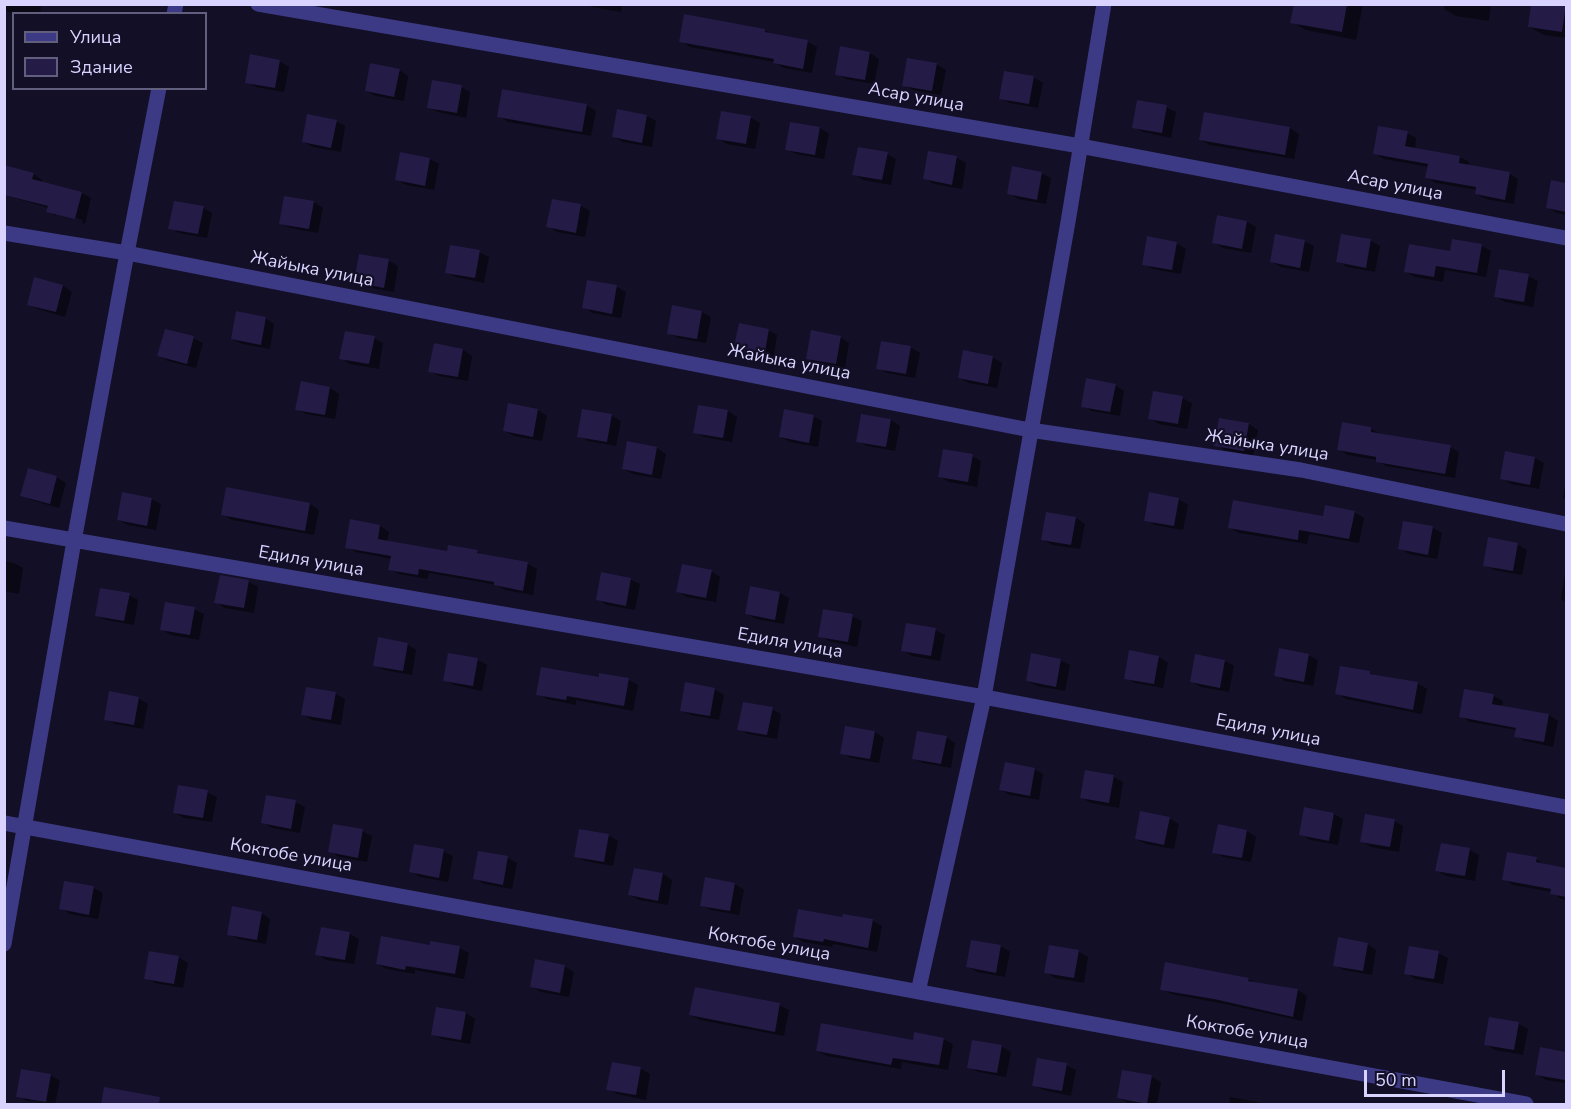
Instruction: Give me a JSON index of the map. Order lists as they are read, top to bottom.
{
  "streets": {
    "street": [
      "Асар улица",
      "Жайыка улица",
      "Едиля улица",
      "Коктобе улица"
    ]
  },
  "legend": ["Улица", "Здание"],
  "scale_bar": "50 m"
}
